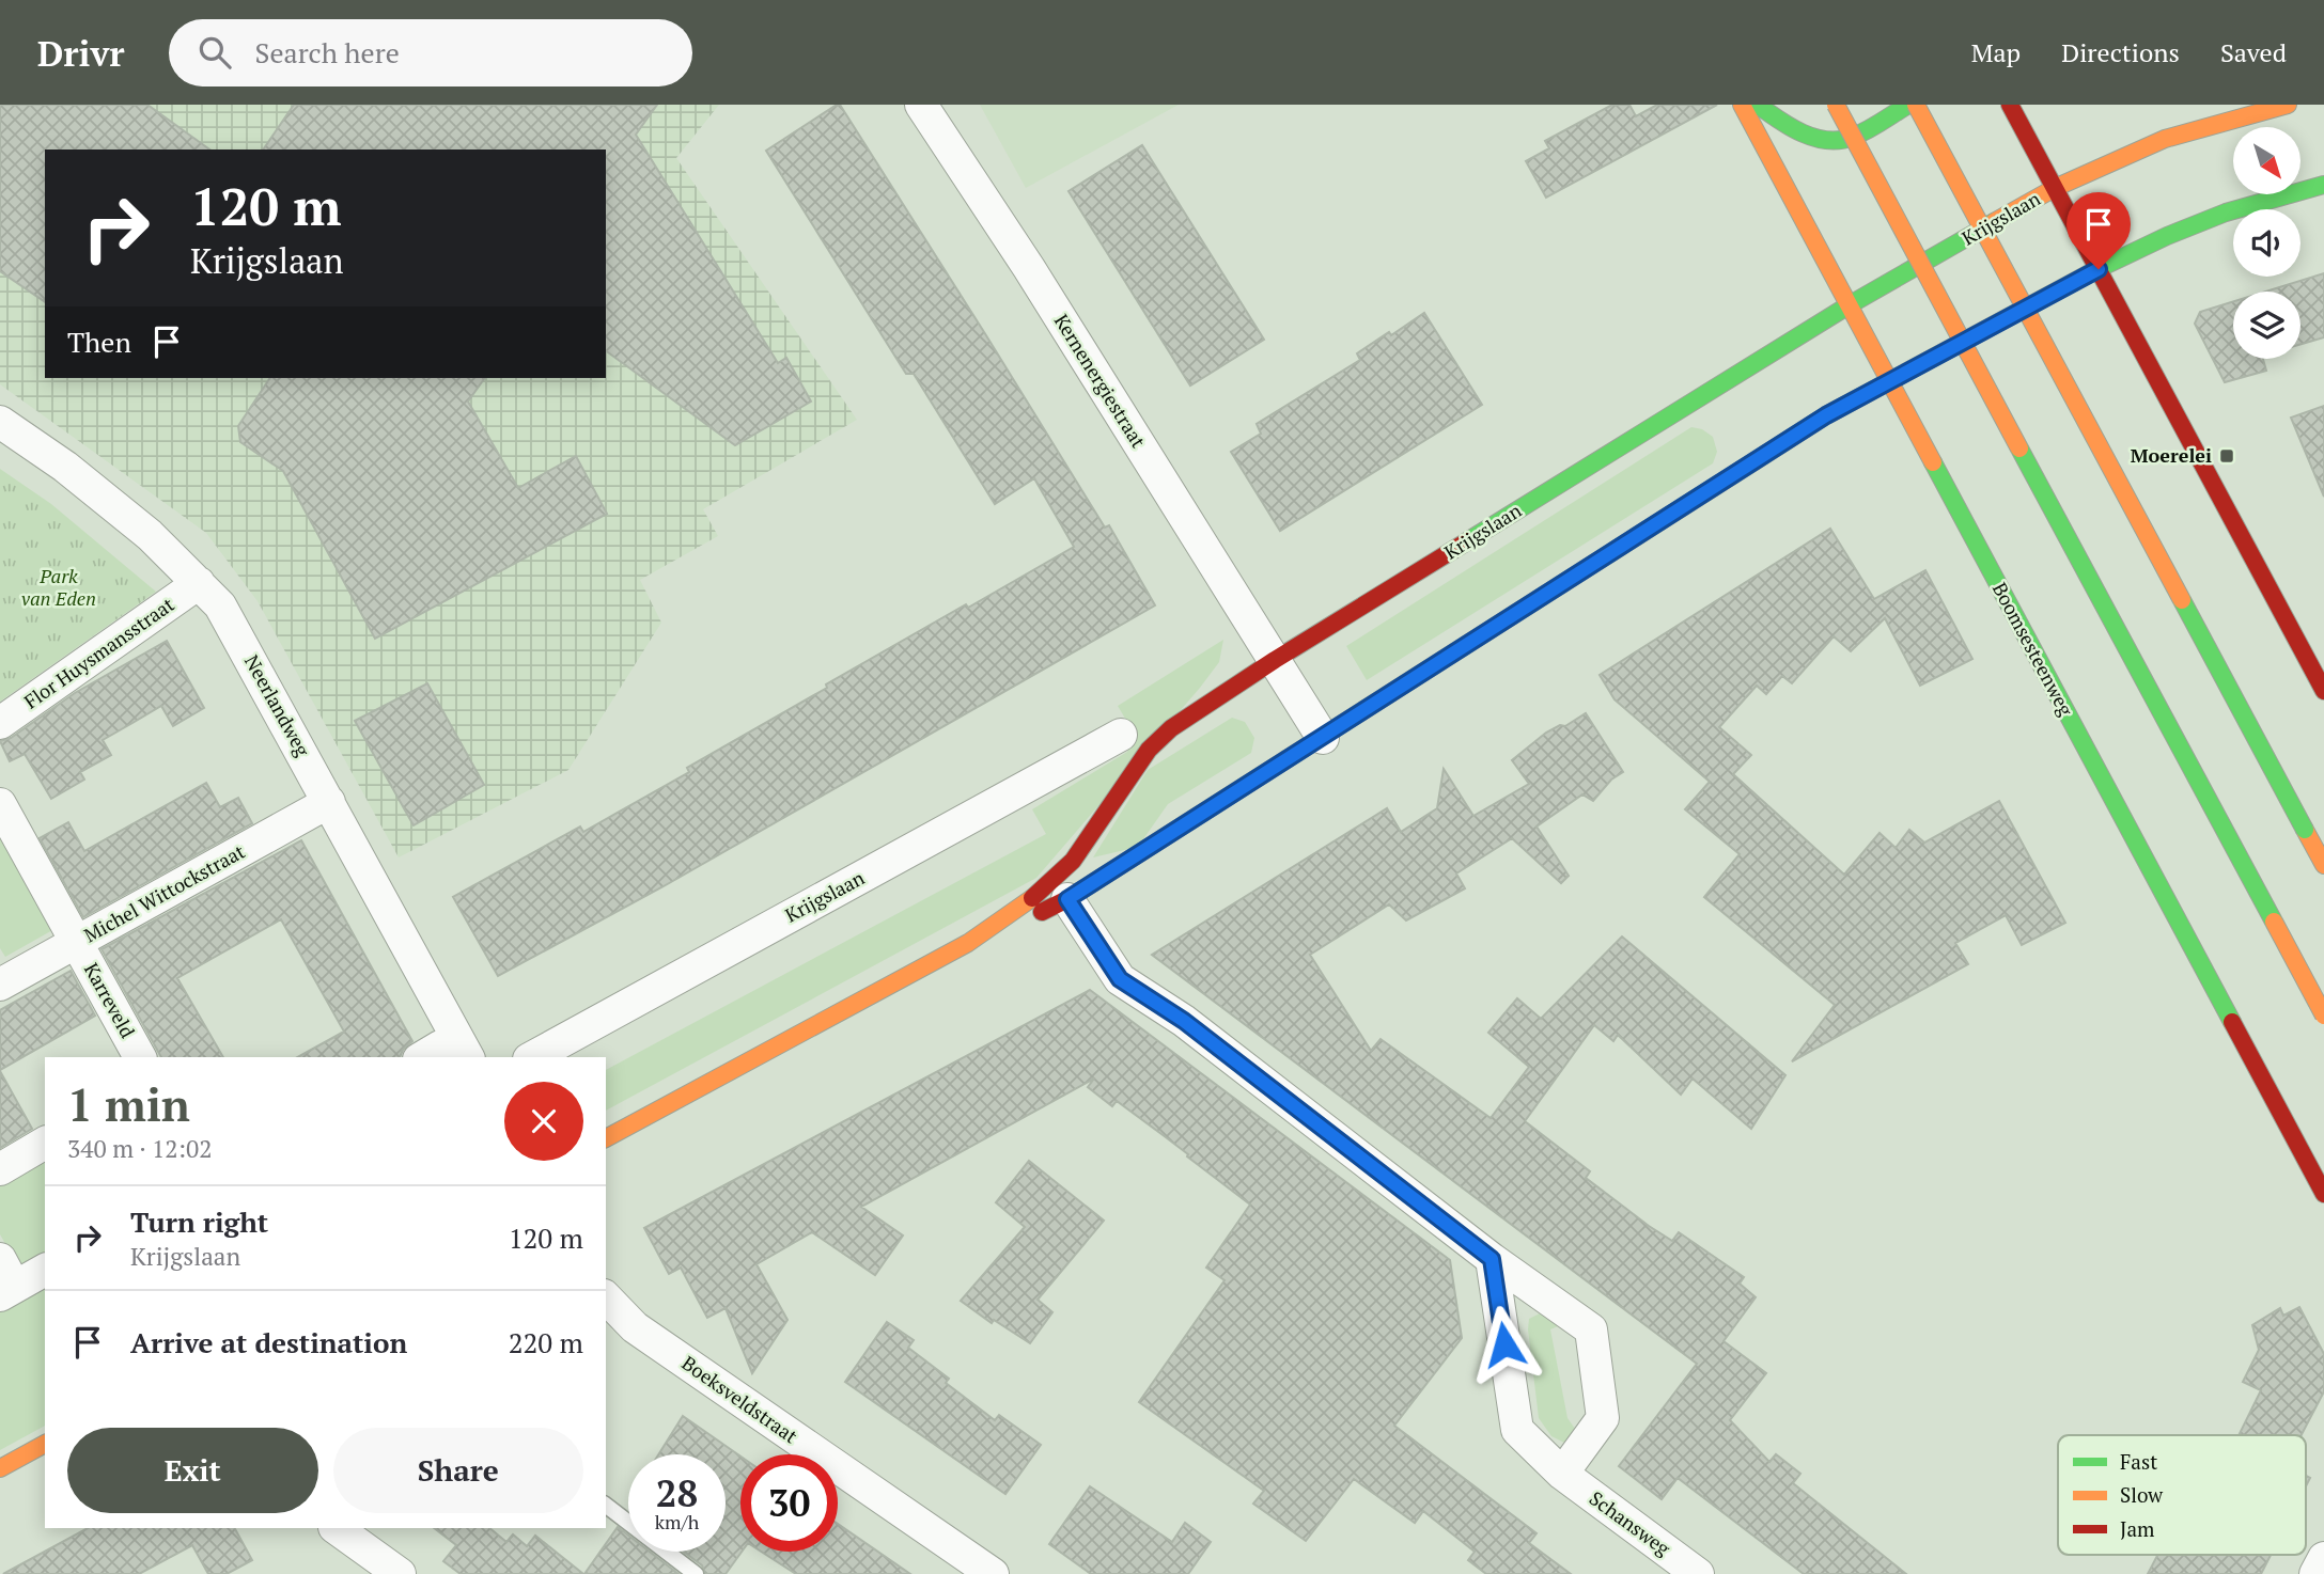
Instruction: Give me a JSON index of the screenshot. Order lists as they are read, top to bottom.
{
  "streets": {
    "main road": ["Krijgslaan", "Boomsesteenweg"],
    "street": [
      "Kernenergiestraat",
      "Flor Huysmansstraat",
      "Neerlandweg",
      "Michel Wittockstraat",
      "Karreveld",
      "Boeksveldstraat",
      "Schansweg"
    ]
  },
  "crossings": [
    ["Krijgslaan", "Kernenergiestraat"],
    ["Krijgslaan", "Boomsesteenweg"],
    ["Flor Huysmansstraat", "Neerlandweg"],
    ["Neerlandweg", "Michel Wittockstraat"],
    ["Michel Wittockstraat", "Karreveld"]
  ],
  "parks": ["Park van Eden"],
  "places": {
    "transit": ["Moerelei"]
  },
  "legend": ["Fast", "Slow", "Jam"],
  "north": "bottom right",
  "page": {
    "header": "Drivr",
    "search": "Search here",
    "nav": ["Map", "Directions", "Saved"],
    "turn": ["120 m", "Krijgslaan"],
    "then": "Then",
    "heading": ["1 min", "340 m · 12:02"],
    "list": [
      {
        "name": "Turn right",
        "note": "Krijgslaan",
        "value": "120 m"
      },
      {
        "name": "Arrive at destination",
        "value": "220 m"
      }
    ],
    "buttons": ["Exit", "Share"],
    "speed": "28 km/h",
    "limit": "30"
  }
}
